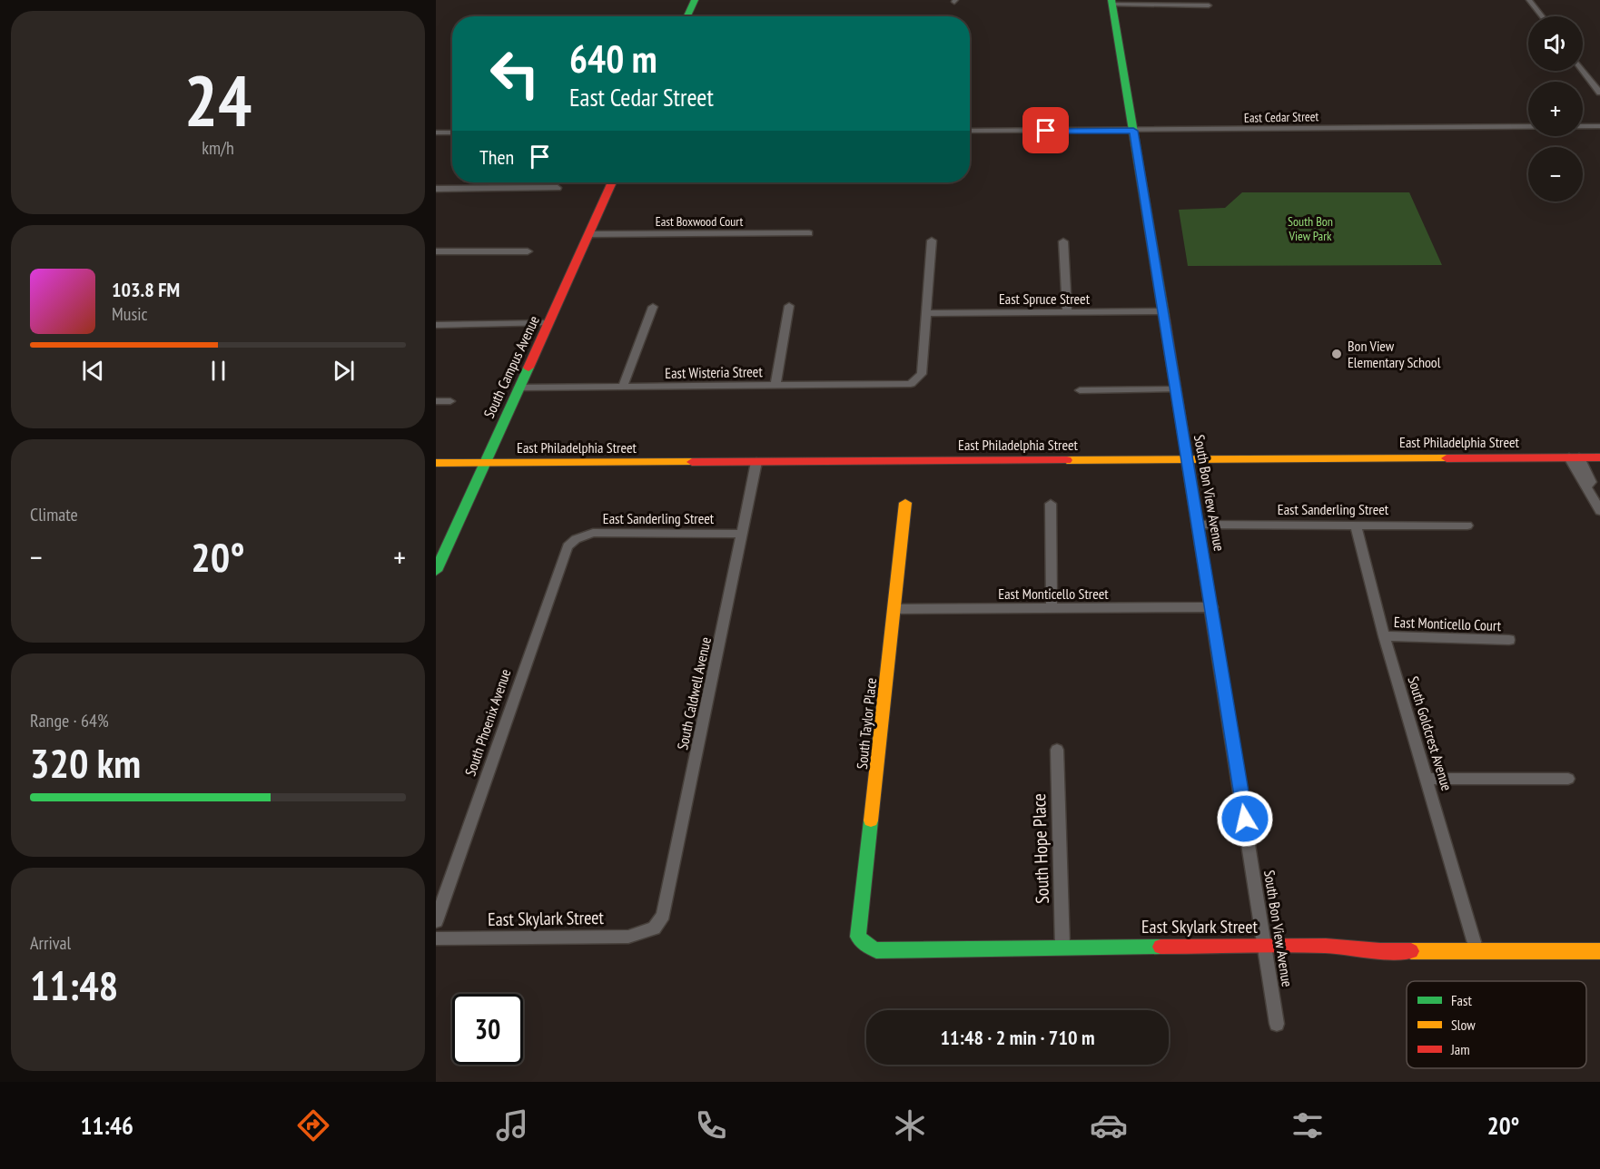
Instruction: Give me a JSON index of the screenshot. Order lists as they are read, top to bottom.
{
  "streets": {
    "street": [
      "East Cedar Street",
      "East Boxwood Court",
      "East Spruce Street",
      "South Campus Avenue",
      "East Wisteria Street",
      "East Philadelphia Street",
      "South Bon View Avenue",
      "East Sanderling Street",
      "East Monticello Street",
      "East Monticello Court",
      "South Caldwell Avenue",
      "South Phoenix Avenue",
      "South Taylor Place",
      "South Goldcrest Avenue",
      "South Hope Place",
      "East Skylark Street"
    ]
  },
  "crossings": [
    ["East Cedar Street", "South Bon View Avenue"],
    ["East Boxwood Court", "South Campus Avenue"],
    ["East Spruce Street", "East Wisteria Street"],
    ["East Spruce Street", "South Bon View Avenue"],
    ["South Campus Avenue", "East Wisteria Street"],
    ["South Campus Avenue", "East Philadelphia Street"],
    ["East Philadelphia Street", "South Bon View Avenue"],
    ["East Philadelphia Street", "South Caldwell Avenue"],
    ["South Bon View Avenue", "East Sanderling Street"],
    ["South Bon View Avenue", "East Monticello Street"],
    ["South Bon View Avenue", "East Skylark Street"],
    ["East Sanderling Street", "South Caldwell Avenue"],
    ["East Sanderling Street", "South Phoenix Avenue"],
    ["East Sanderling Street", "South Goldcrest Avenue"],
    ["East Monticello Street", "South Taylor Place"],
    ["East Monticello Court", "South Goldcrest Avenue"],
    ["South Caldwell Avenue", "East Skylark Street"],
    ["South Taylor Place", "East Skylark Street"],
    ["South Goldcrest Avenue", "East Skylark Street"],
    ["South Hope Place", "East Skylark Street"]
  ],
  "parks": ["South Bon View Park"],
  "places": ["Bon View Elementary School"],
  "legend": ["Fast", "Slow", "Jam"],
  "page": {
    "tile": [
      ["24", "km/h"],
      "Climate",
      ["Range · 64%", "320 km"],
      ["Arrival", "11:48"]
    ],
    "map_buttons": ["+", "−"],
    "turn": ["640 m", "East Cedar Street"],
    "then": "Then",
    "song": ["103.8 FM", "Music"],
    "heat": ["−", "20°", "+"],
    "limit": "30",
    "trip": "11:48 · 2 min · 710 m",
    "tabs": ["11:46", "20°"]
  }
}
